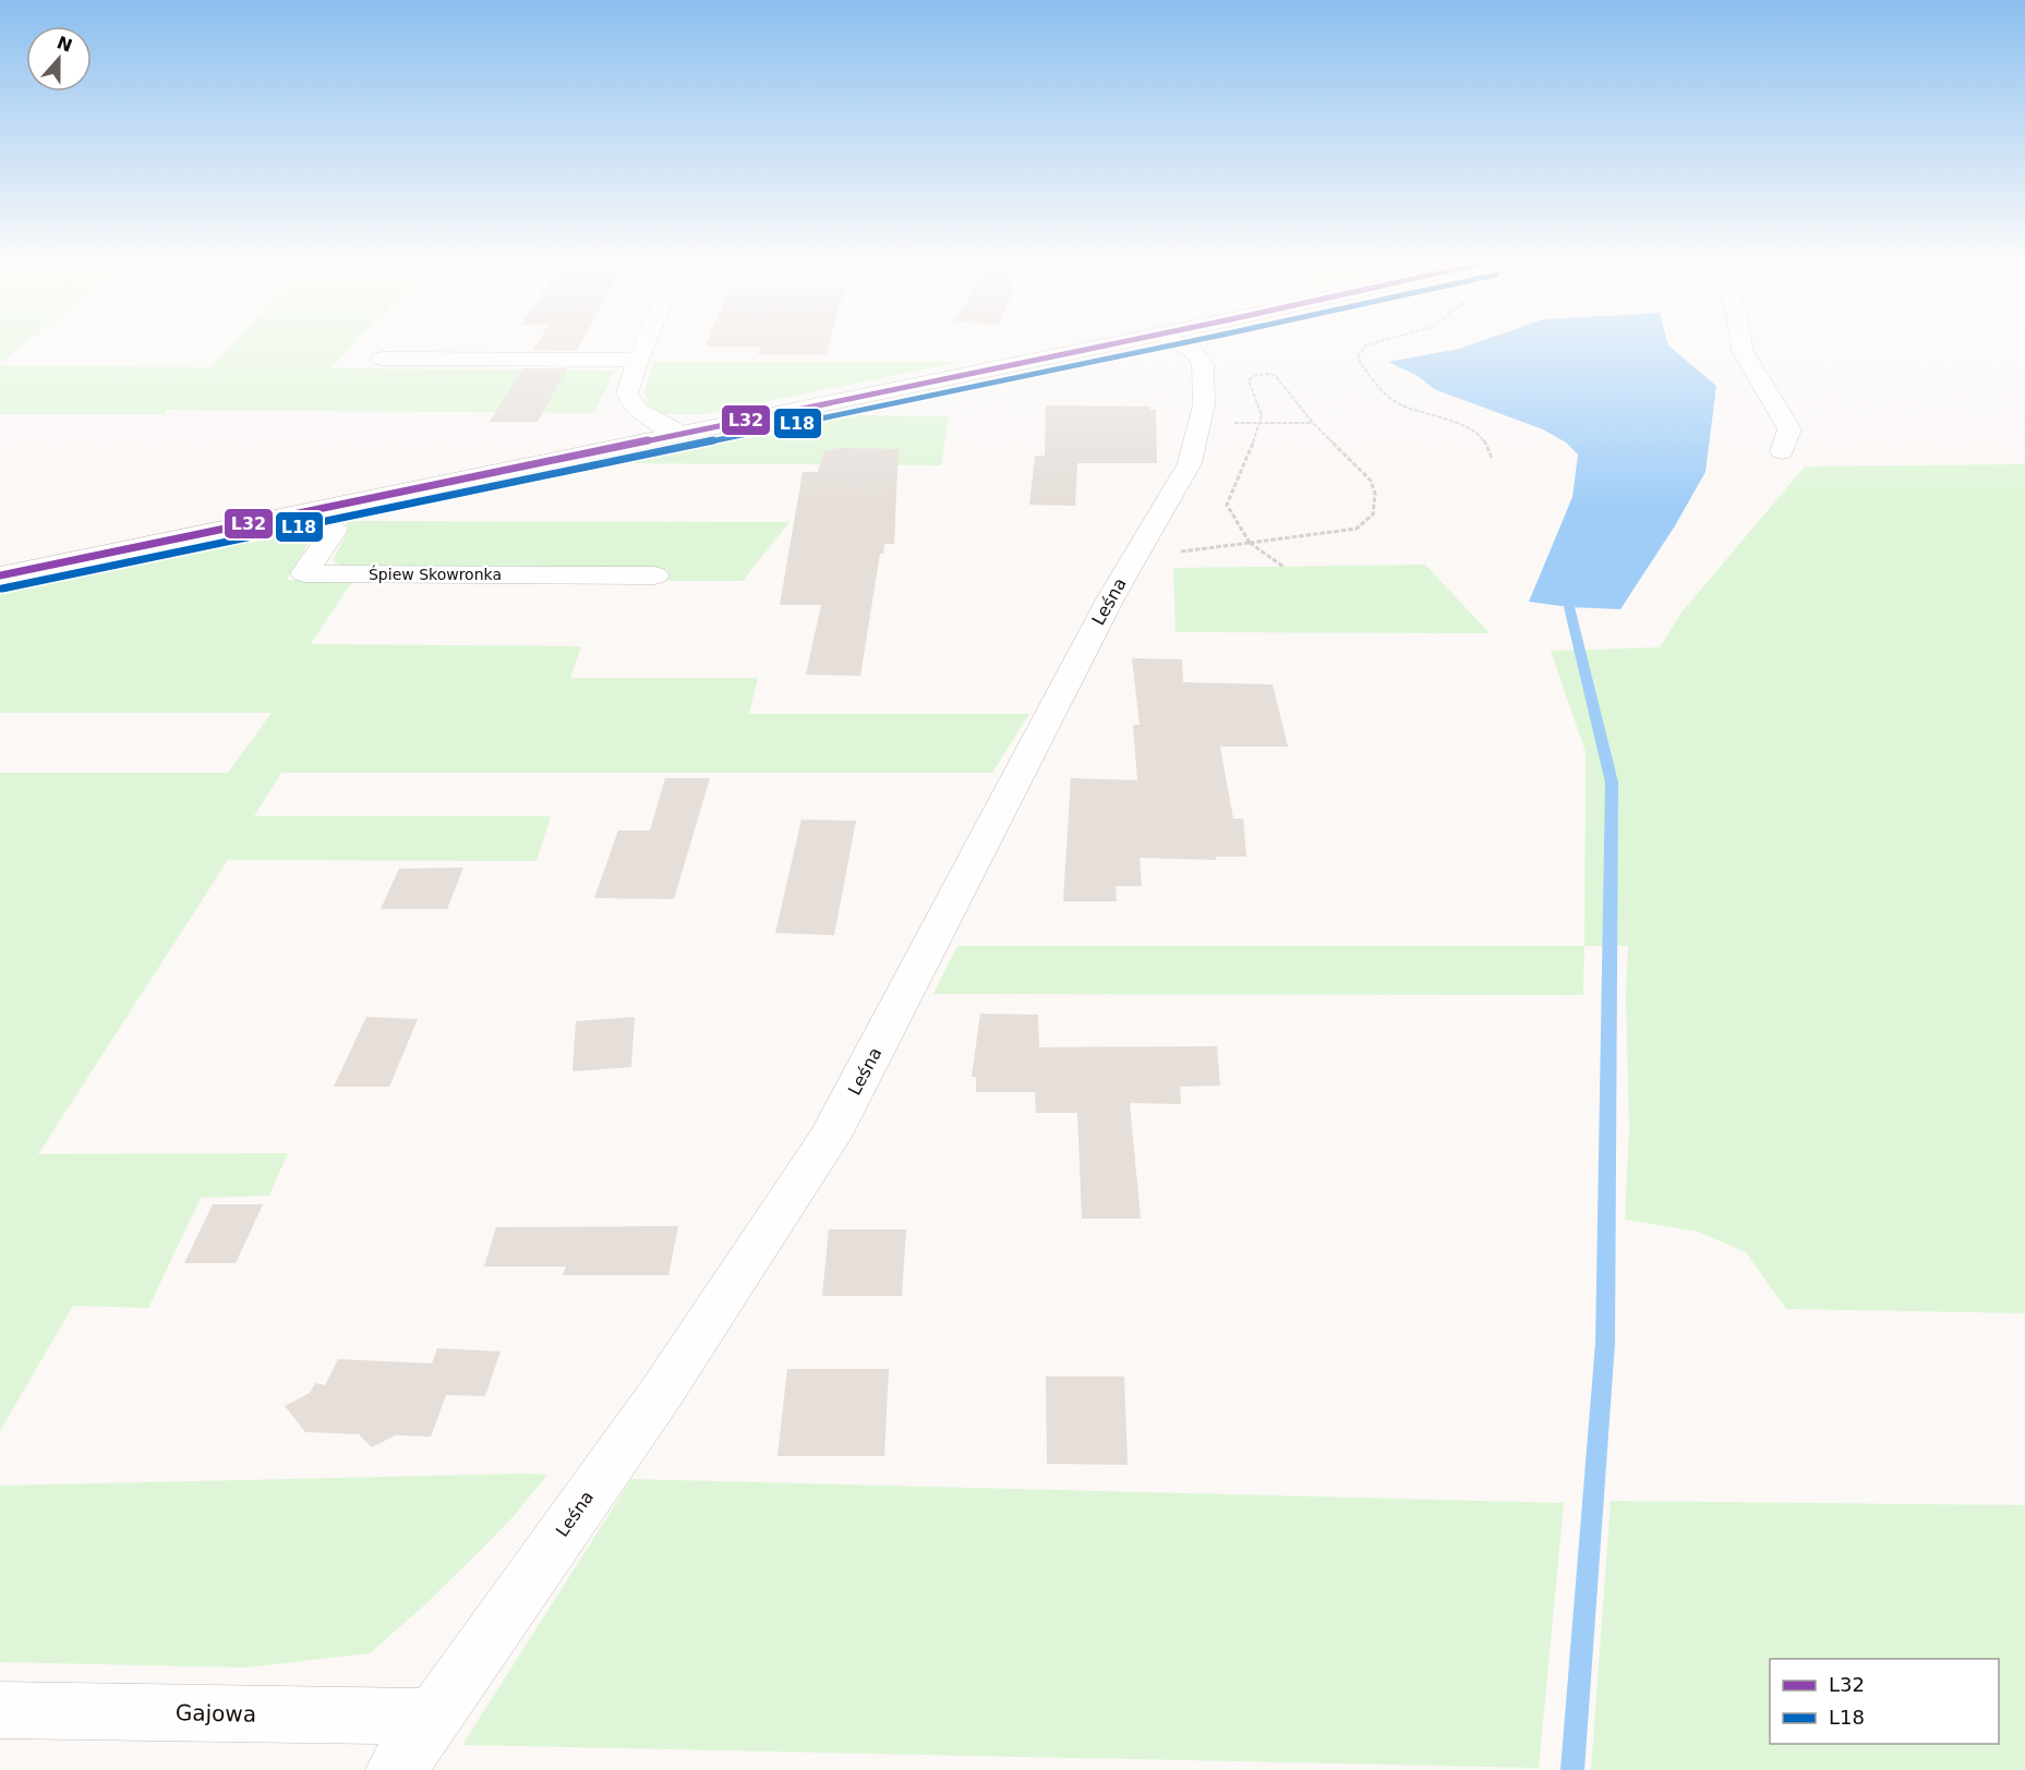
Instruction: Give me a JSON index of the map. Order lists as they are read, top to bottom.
{
  "streets": {
    "street": ["Śpiew Skowronka", "Leśna", "Gajowa"]
  },
  "crossings": [
    ["Leśna", "Gajowa"]
  ],
  "lines": ["transit line L32", "transit line L18"],
  "legend": ["L32", "L18"],
  "north": "top"
}
